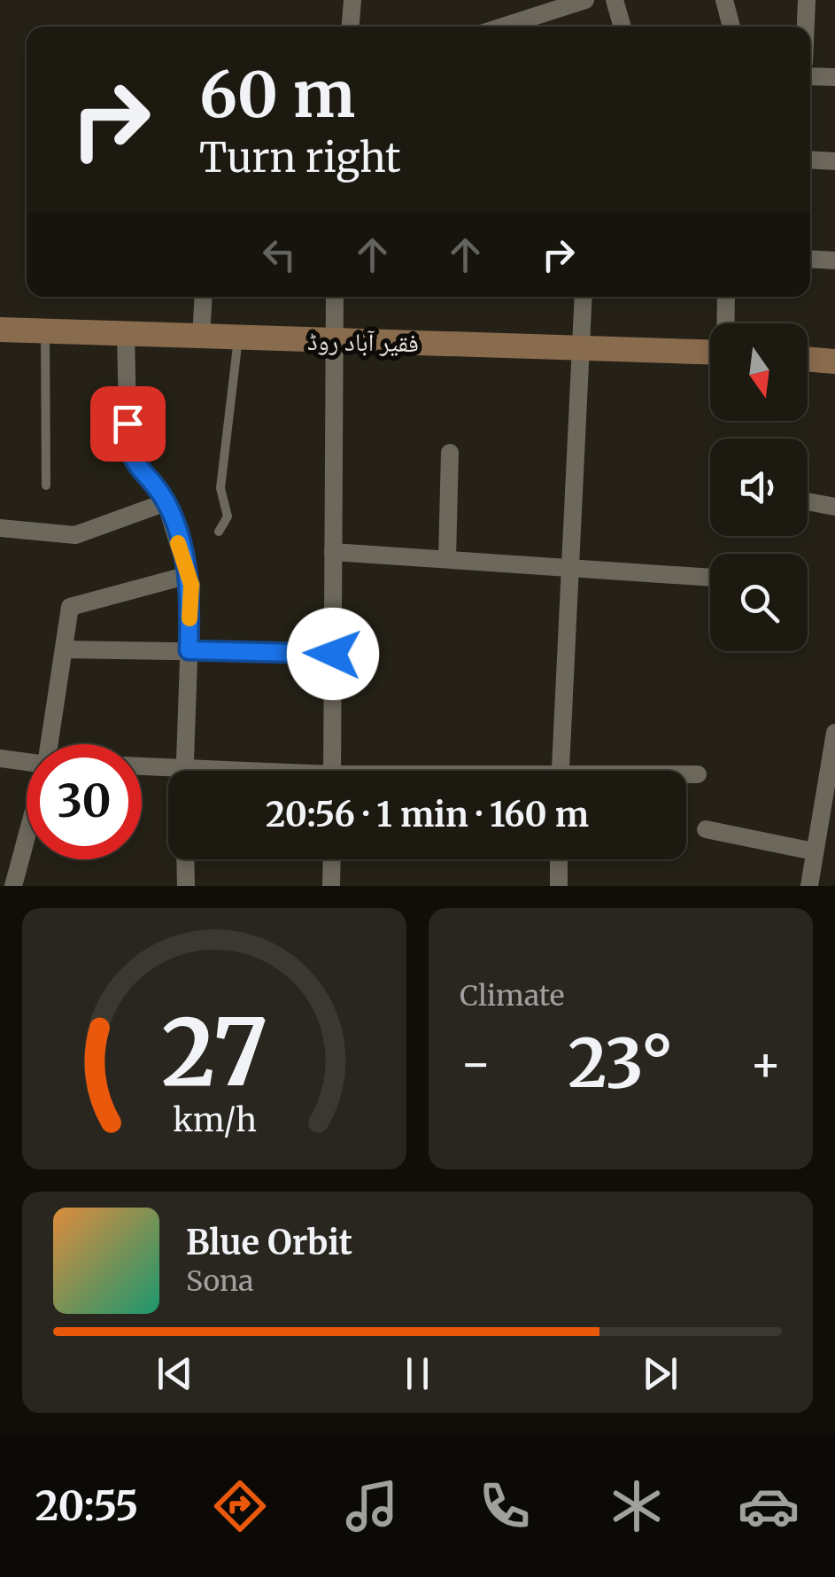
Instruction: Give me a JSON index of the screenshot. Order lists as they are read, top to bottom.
{
  "streets": {
    "street": ["فقیر آباد روڈ"]
  },
  "north": "bottom",
  "page": {
    "turn": ["60 m", "Turn right"],
    "limit": "30",
    "trip": "20:56 · 1 min · 160 m",
    "tile": "Climate",
    "heat": ["−", "23°", "+"],
    "song": ["Blue Orbit", "Sona"],
    "tabs": "20:55",
    "gauge": ["27", "km/h"]
  }
}
